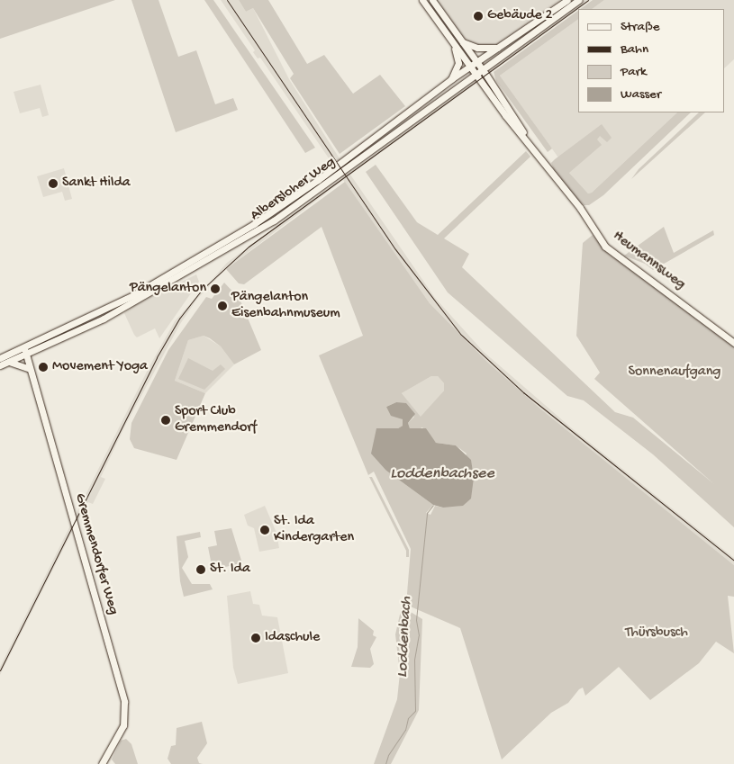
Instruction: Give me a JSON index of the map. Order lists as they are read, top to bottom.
{
  "streets": {
    "main road": ["Albersloher Weg", "Heumannsweg", "Gremmendorfer Weg"]
  },
  "crossings": [
    ["Albersloher Weg", "Heumannsweg"],
    ["Albersloher Weg", "Gremmendorfer Weg"]
  ],
  "water": ["Loddenbachsee", "Loddenbach"],
  "parks": ["Sonnenaufgang", "Thürsbusch"],
  "places": [
    "Gebäude 2",
    "Sankt Hilda",
    "Pängelanton",
    "Pängelanton Eisenbahnmuseum",
    "Movement Yoga",
    "Sport Club Gremmendorf",
    "St. Ida Kindergarten",
    "St. Ida",
    "Idaschule"
  ],
  "legend": [
    "Straße",
    "Bahn",
    "Park",
    "Wasser"
  ]
}
